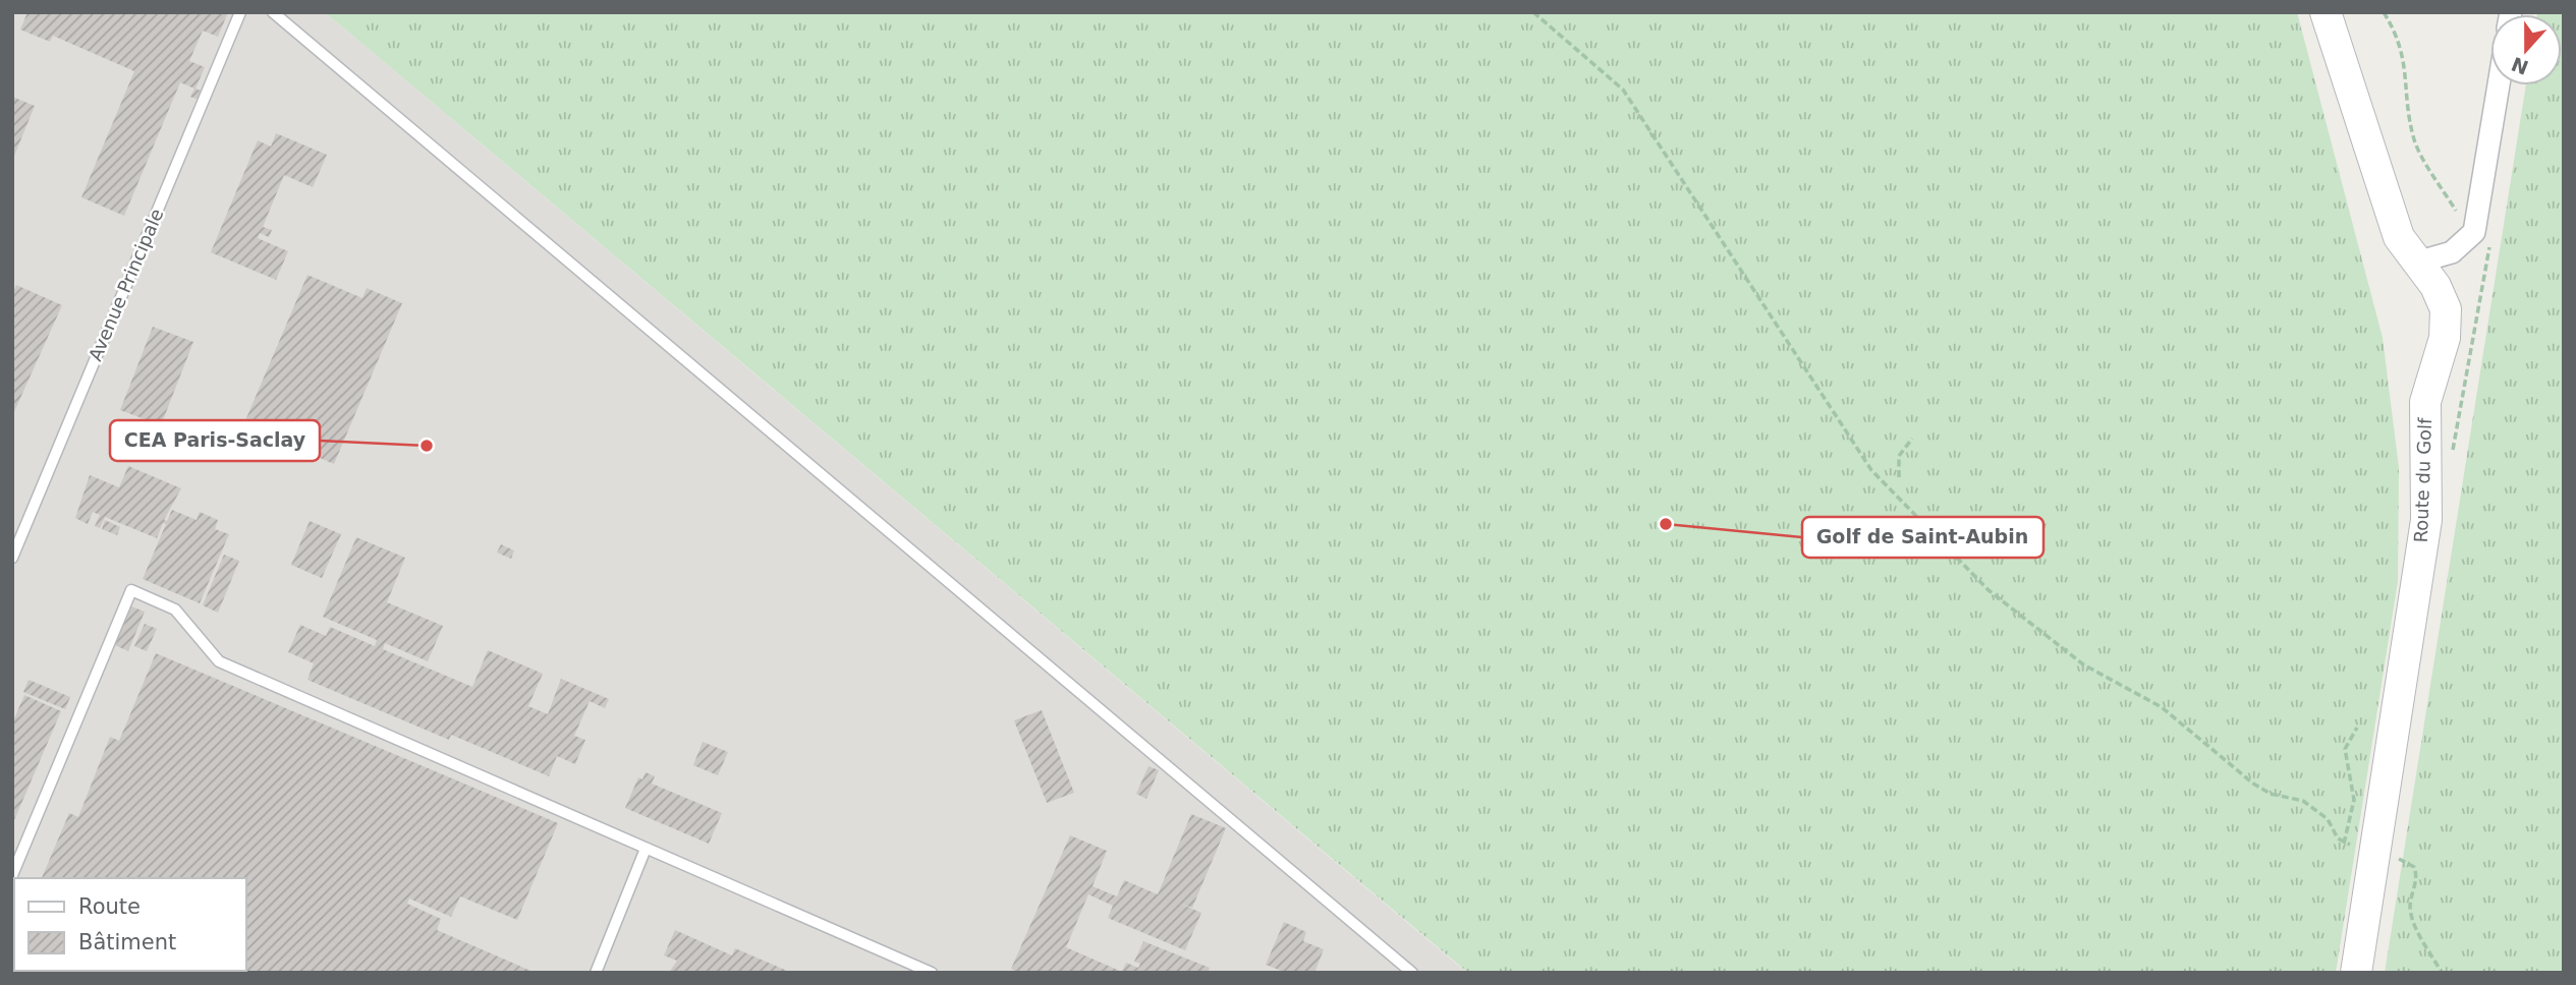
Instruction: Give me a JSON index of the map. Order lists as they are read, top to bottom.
{
  "streets": {
    "street": ["Route du Golf"],
    "lane": ["Avenue Principale"]
  },
  "places": ["CEA Paris-Saclay", "Golf de Saint-Aubin"],
  "legend": ["Route", "Bâtiment"],
  "north": "bottom"
}
